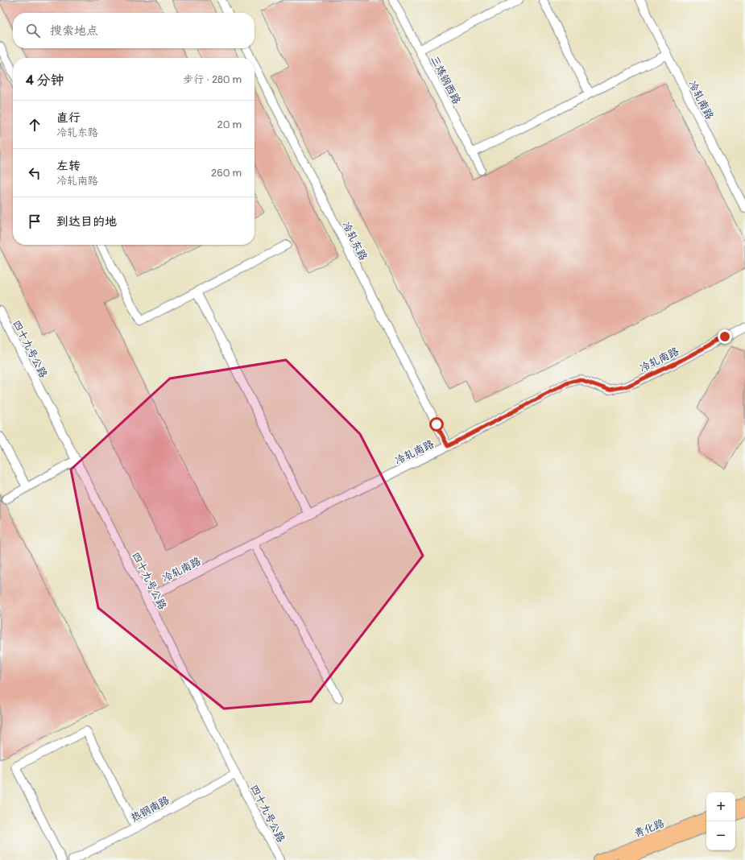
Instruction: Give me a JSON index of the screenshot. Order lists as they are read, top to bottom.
{
  "streets": {
    "main road": ["青化路"],
    "lane": [
      "三炼钢西路",
      "冷轧南路",
      "冷轧东路",
      "四十九号公路",
      "热钢南路"
    ]
  },
  "crossings": [
    ["冷轧南路", "冷轧东路"],
    ["冷轧南路", "四十九号公路"],
    ["四十九号公路", "热钢南路"]
  ],
  "page": {
    "search": "搜索地点",
    "heading": ["4 分钟", "步行 · 280 m"],
    "list": [
      ["直行", "冷轧东路", "20 m"],
      ["左转", "冷轧南路", "260 m"],
      "到达目的地"
    ],
    "map_buttons": ["+", "−"]
  }
}
